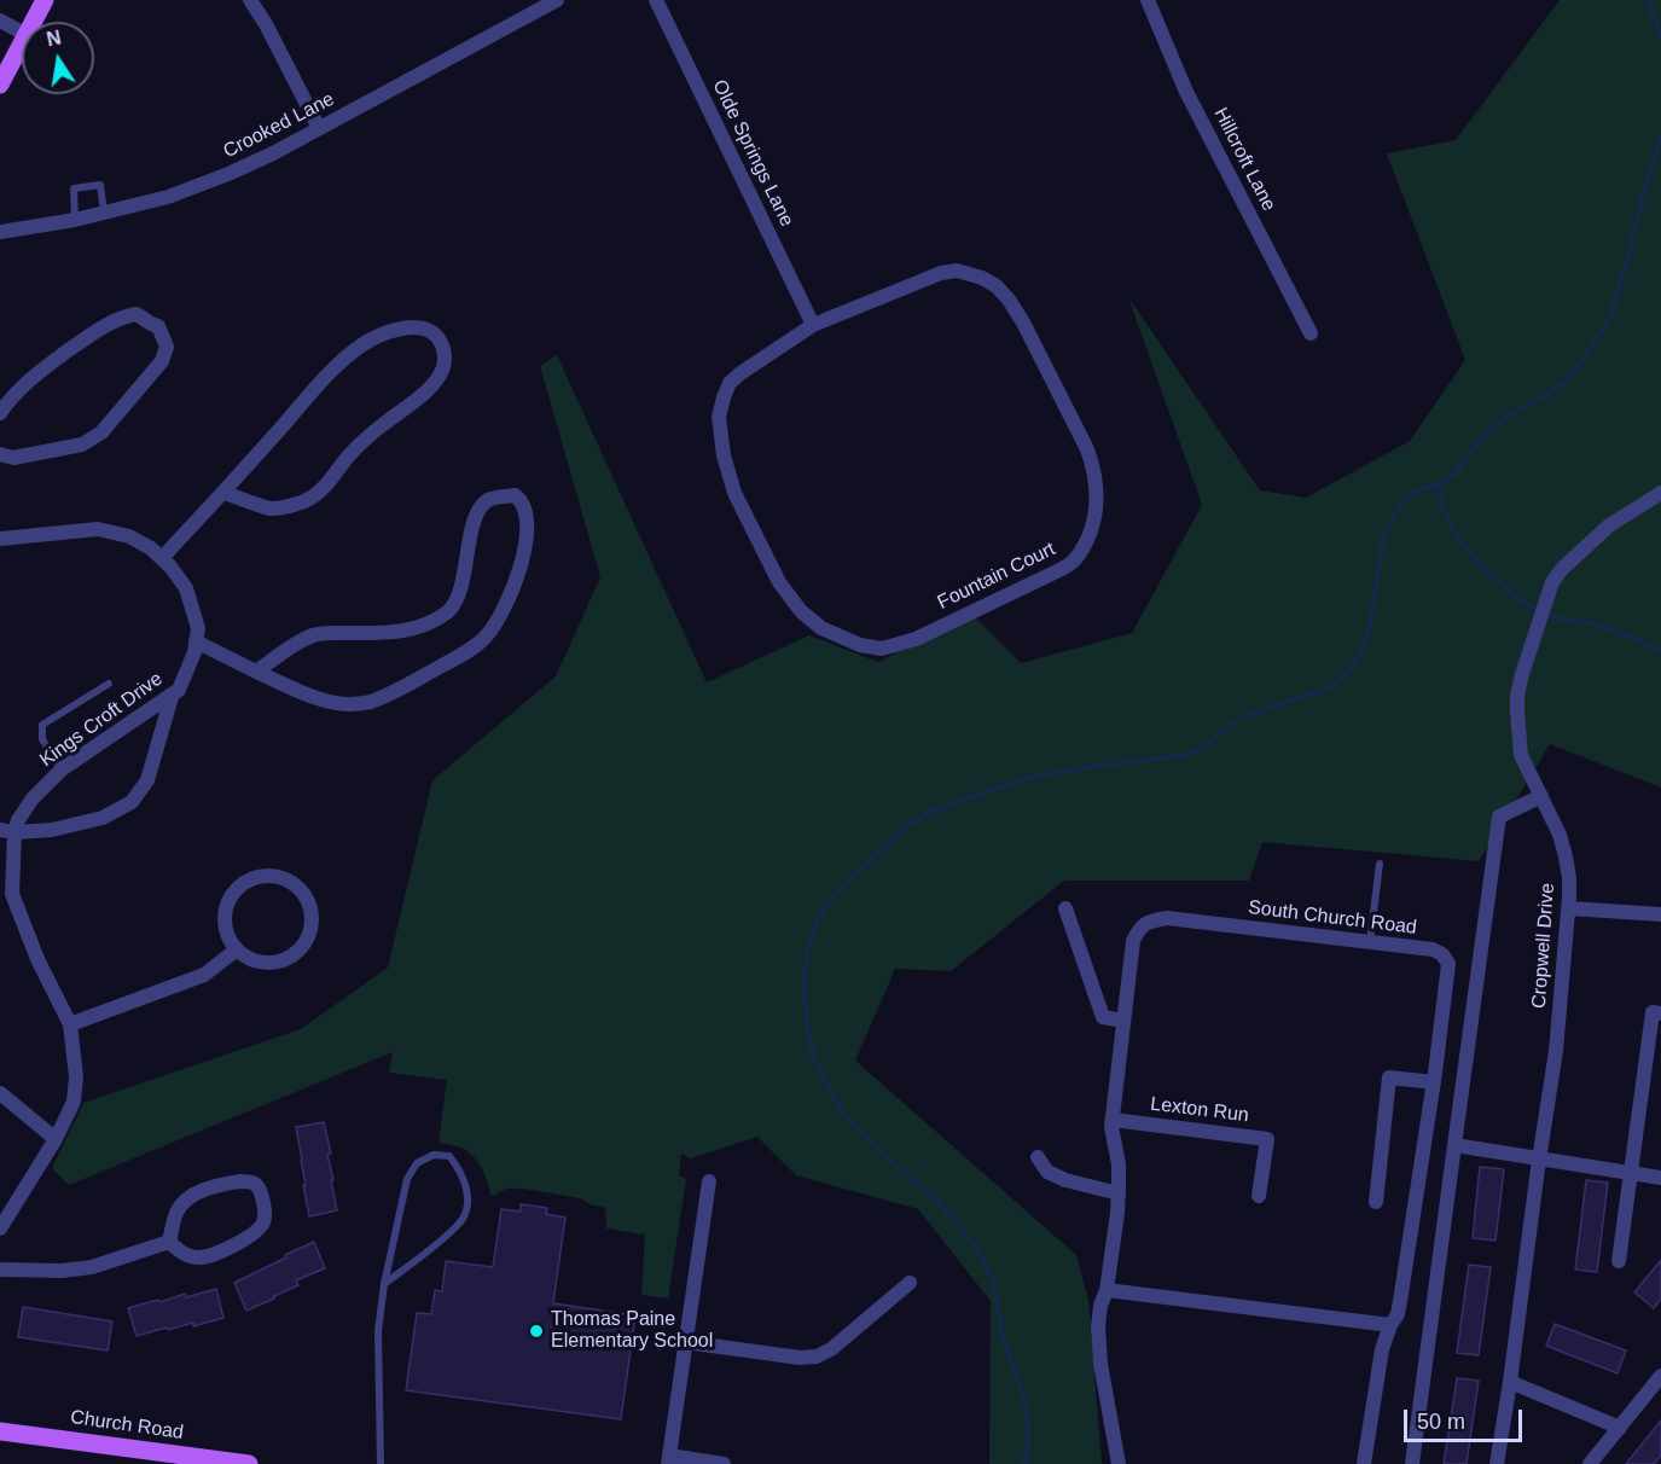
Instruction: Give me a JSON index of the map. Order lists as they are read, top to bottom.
{
  "streets": {
    "main road": ["Church Road"],
    "street": [
      "Crooked Lane",
      "Olde Springs Lane",
      "Hillcroft Lane",
      "Fountain Court",
      "Kings Croft Drive",
      "South Church Road",
      "Cropwell Drive",
      "Lexton Run"
    ]
  },
  "crossings": [
    ["Olde Springs Lane", "Fountain Court"],
    ["South Church Road", "Lexton Run"]
  ],
  "places": ["Thomas Paine Elementary School"],
  "scale_bar": "50 m",
  "north": "top"
}
